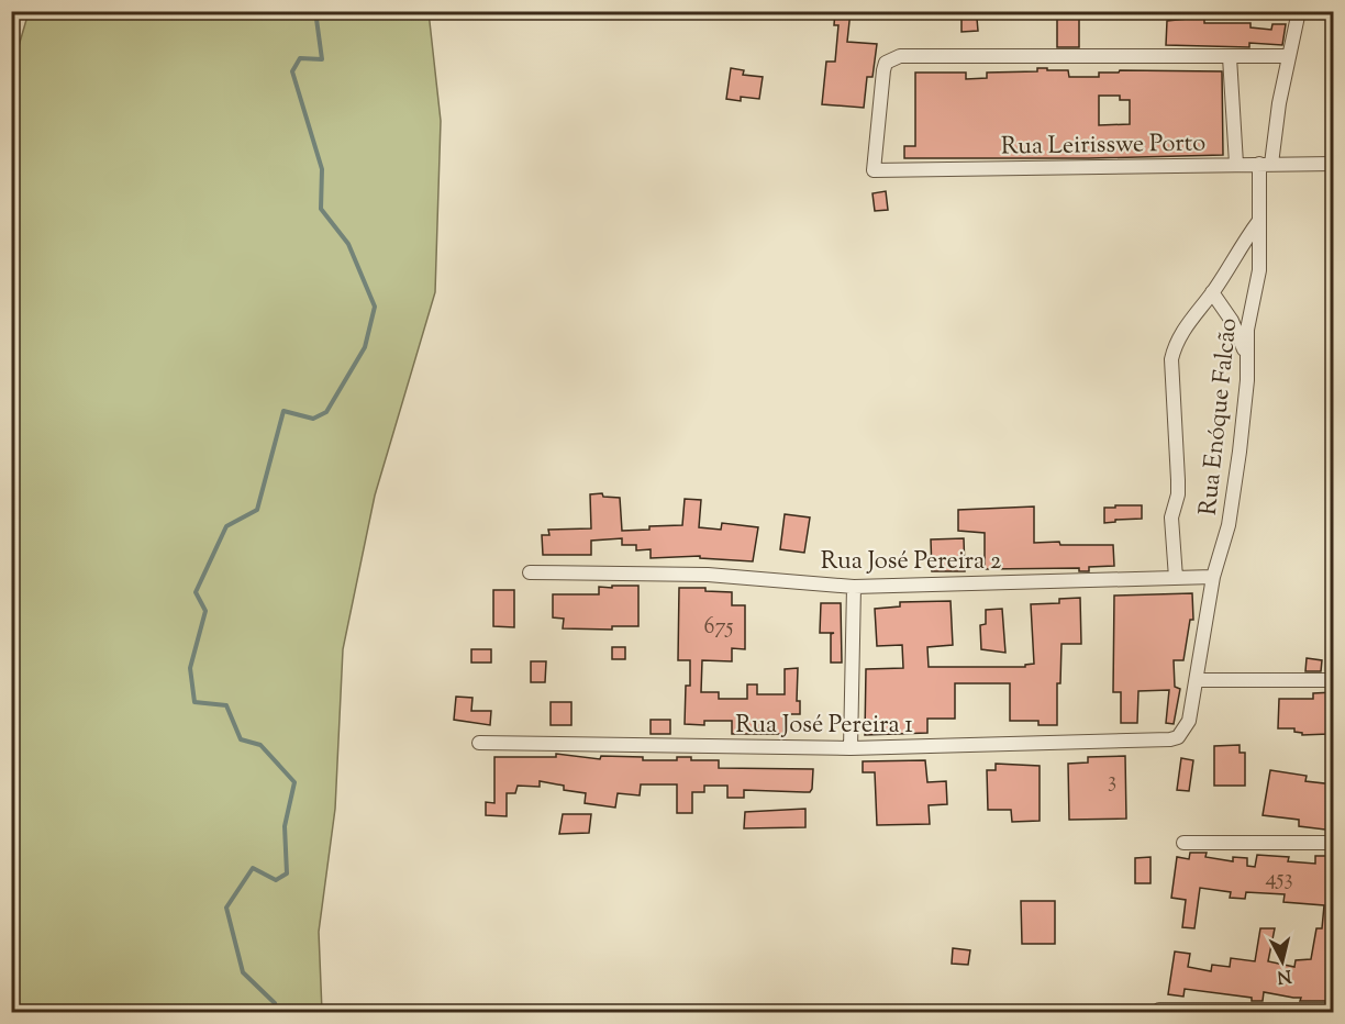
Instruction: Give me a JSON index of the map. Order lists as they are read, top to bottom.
{
  "streets": {
    "street": [
      "Rua Leirisswe Porto",
      "Rua Enóque Falcão",
      "Rua José Pereira 2",
      "Rua José Pereira 1"
    ]
  },
  "crossings": [
    ["Rua Leirisswe Porto", "Rua Enóque Falcão"],
    ["Rua Enóque Falcão", "Rua José Pereira 2"],
    ["Rua Enóque Falcão", "Rua José Pereira 1"]
  ],
  "house_numbers": ["675", "3", "453"],
  "north": "bottom"
}
